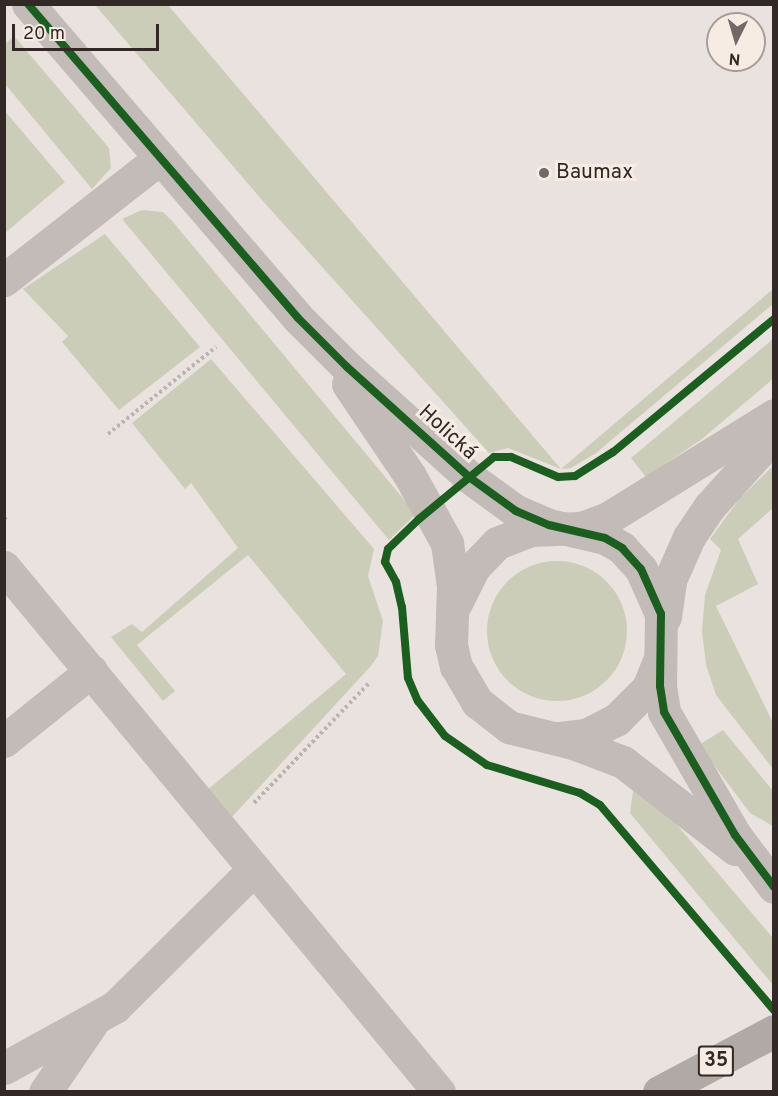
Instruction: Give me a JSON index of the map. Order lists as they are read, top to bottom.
{
  "streets": {
    "main road": ["35"],
    "street": ["Holická"]
  },
  "places": ["Baumax"],
  "scale_bar": "20 m",
  "north": "bottom"
}
